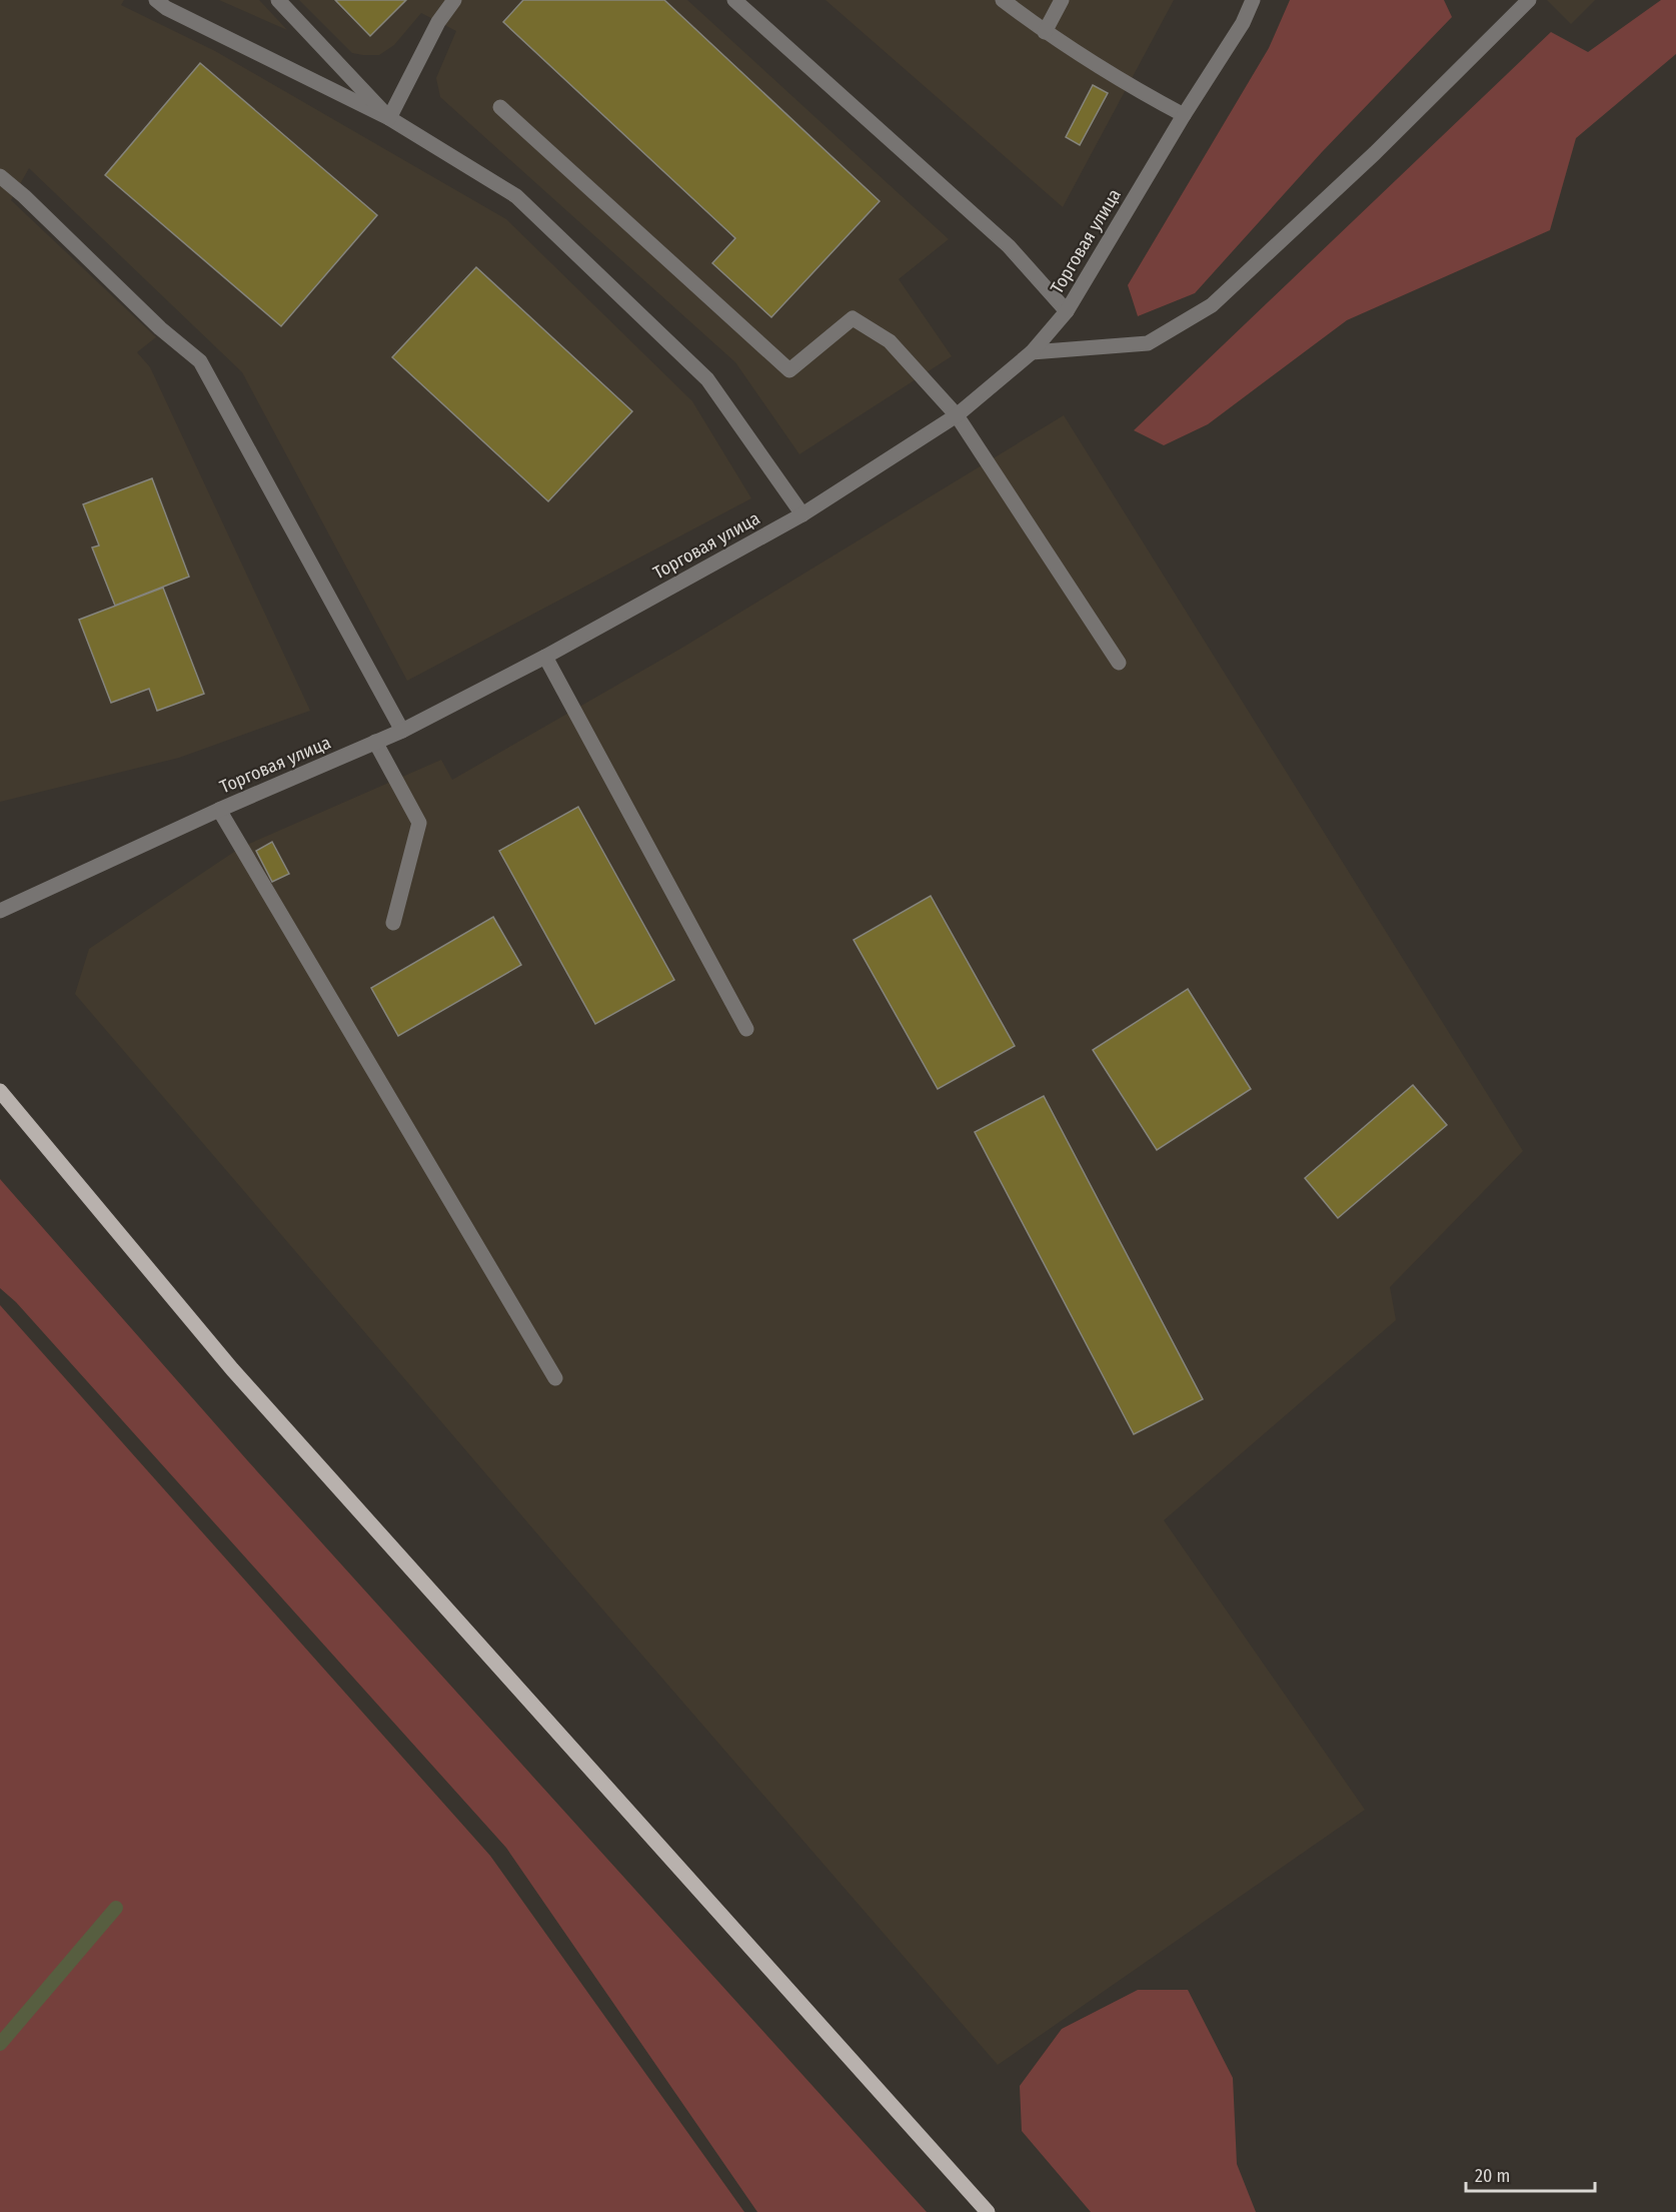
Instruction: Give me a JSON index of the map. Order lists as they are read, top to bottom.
{
  "streets": {
    "street": ["Торговая улица"]
  },
  "scale_bar": "20 m"
}
